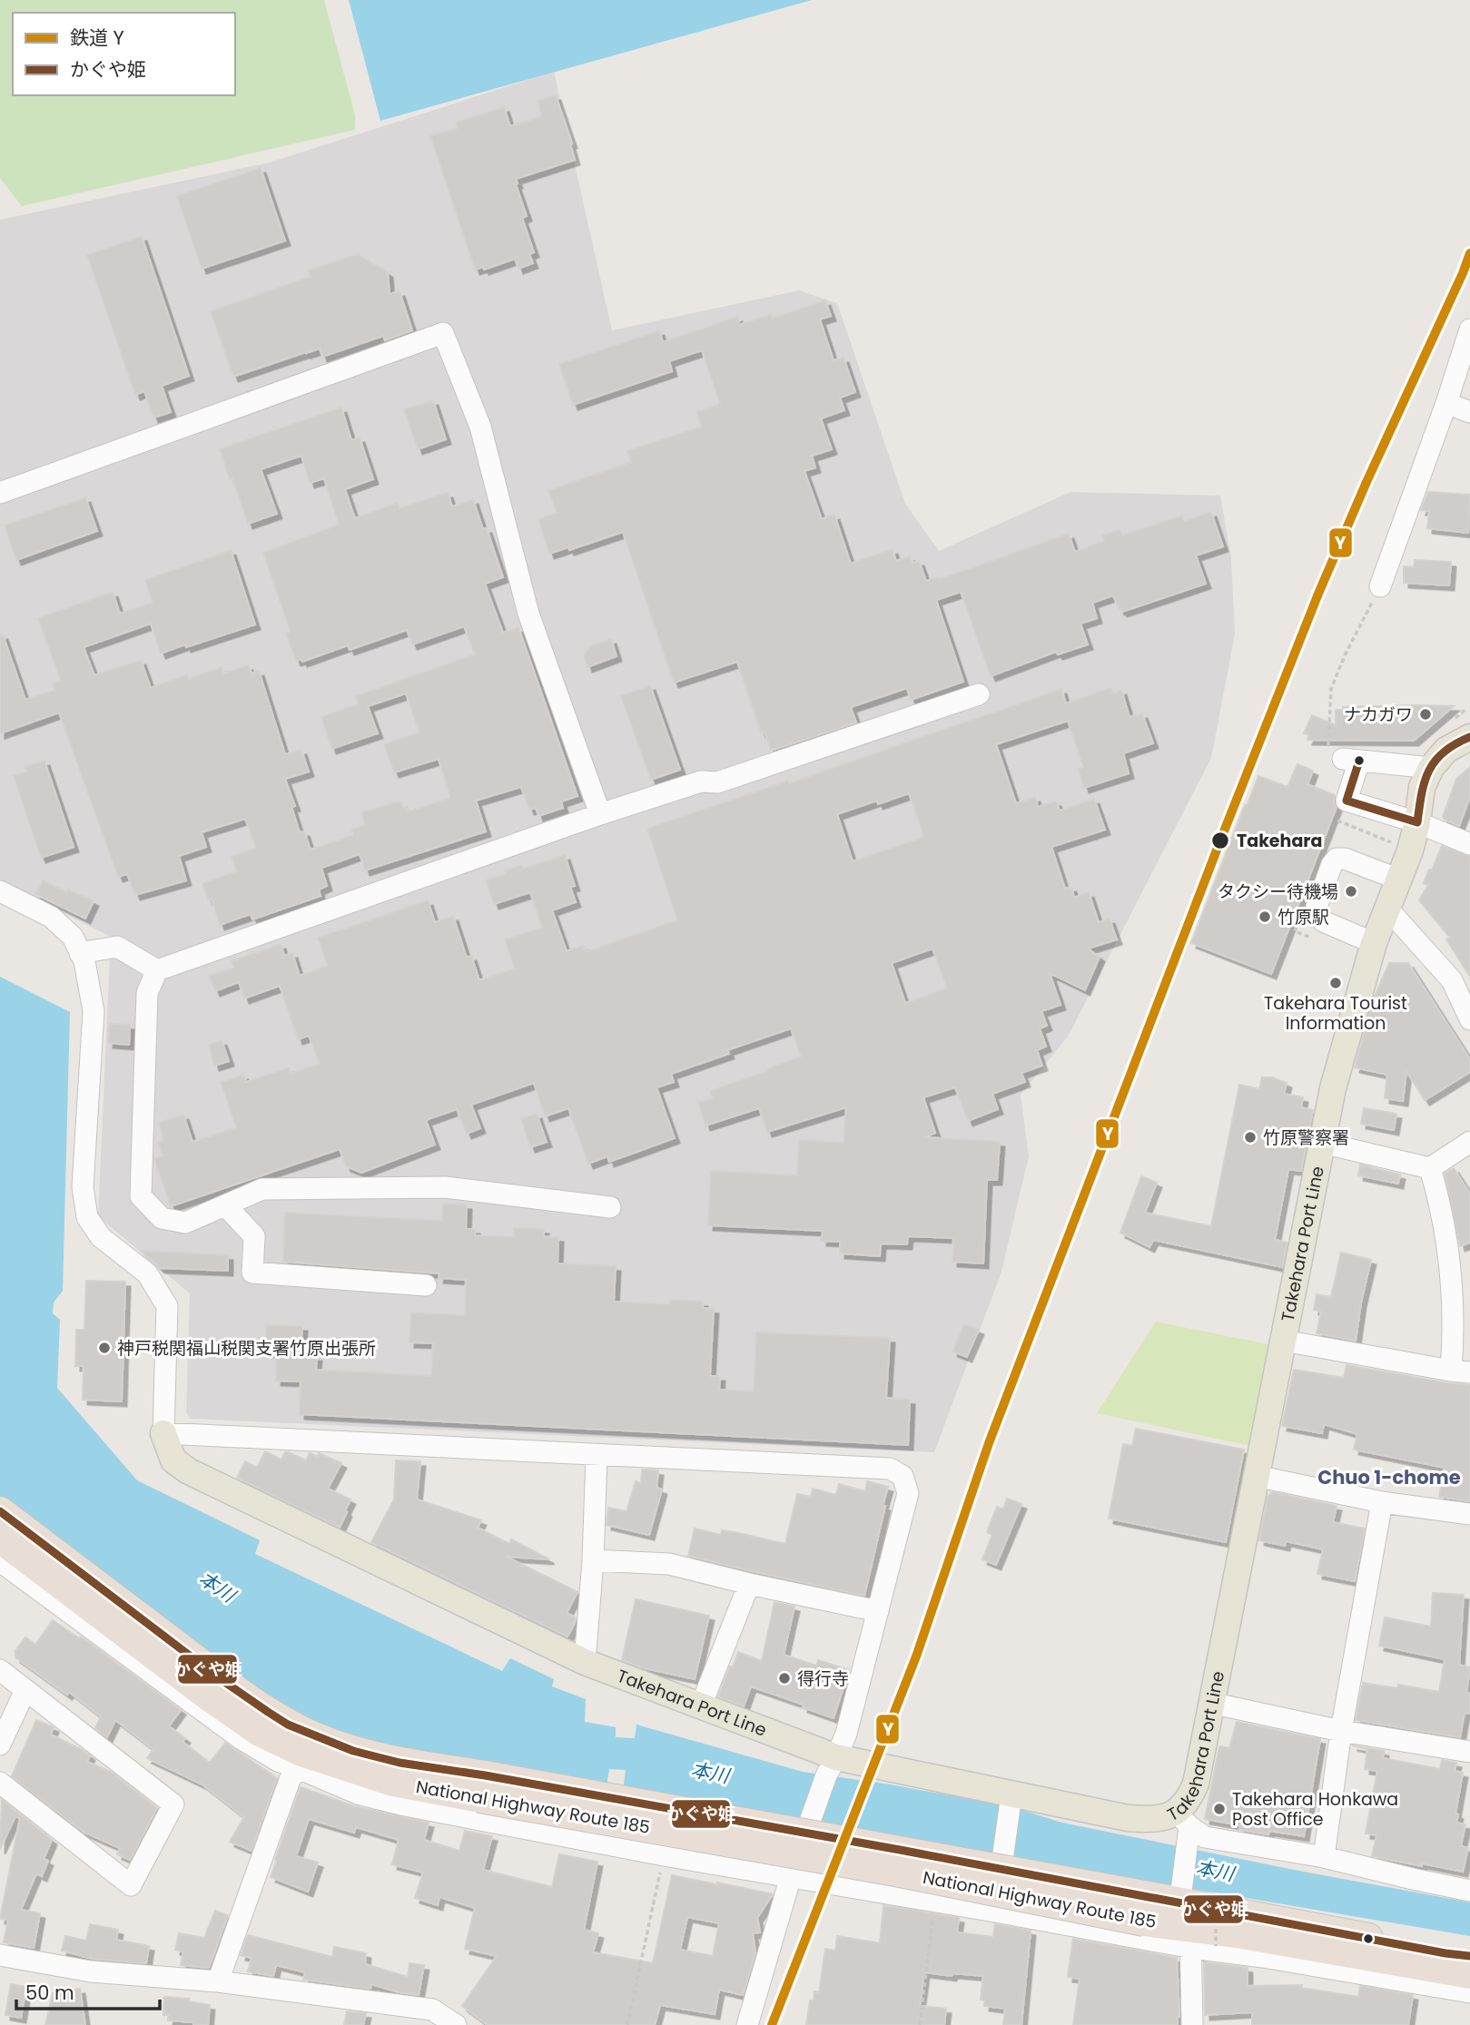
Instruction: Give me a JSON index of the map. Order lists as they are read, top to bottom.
{
  "streets": {
    "highway": ["National Highway Route 185"],
    "main road": ["Takehara Port Line"]
  },
  "districts": ["Chuo 1-chome"],
  "water": ["本川"],
  "places": [
    "ナカガワ",
    "Takehara",
    "タクシー待機場",
    "竹原駅",
    "Takehara Tourist Information",
    "竹原警察署",
    "神戸税関福山税関支署竹原出張所",
    "得行寺",
    "Takehara Honkawa Post Office"
  ],
  "lines": ["rail line Y", "transit line かぐや姫"],
  "legend": ["鉄道 Y", "かぐや姫"],
  "scale_bar": "50 m"
}
